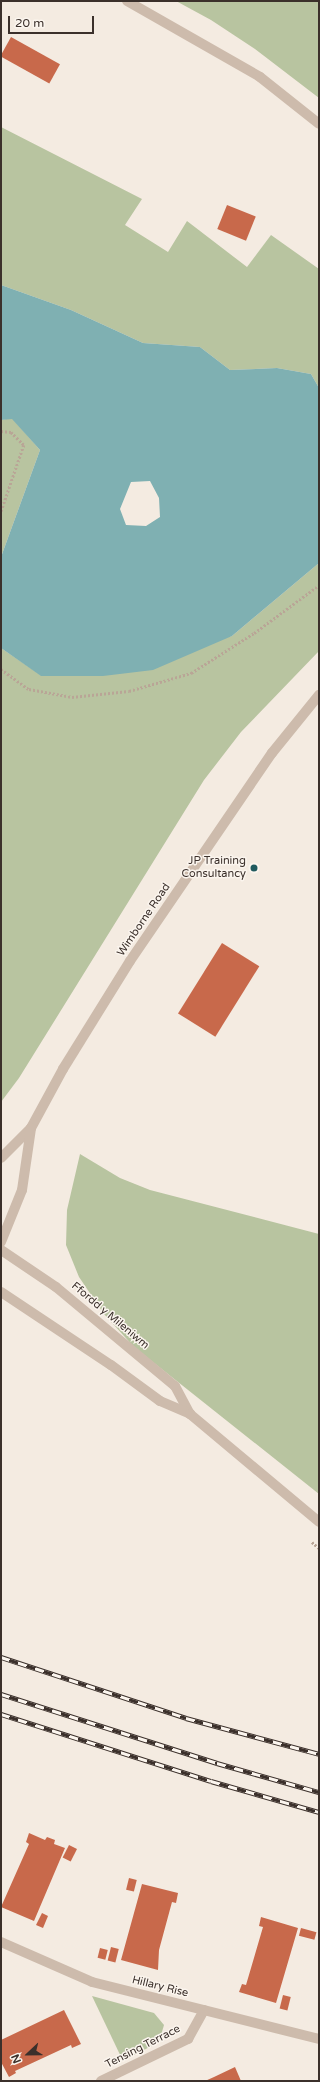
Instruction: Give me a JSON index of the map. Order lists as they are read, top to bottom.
{
  "streets": {
    "street": [
      "Wimborne Road",
      "Ffordd y Mileniwm",
      "Hillary Rise",
      "Tensing Terrace"
    ]
  },
  "crossings": [
    ["Hillary Rise", "Tensing Terrace"]
  ],
  "places": ["JP Training Consultancy"],
  "scale_bar": "20 m",
  "north": "left"
}
